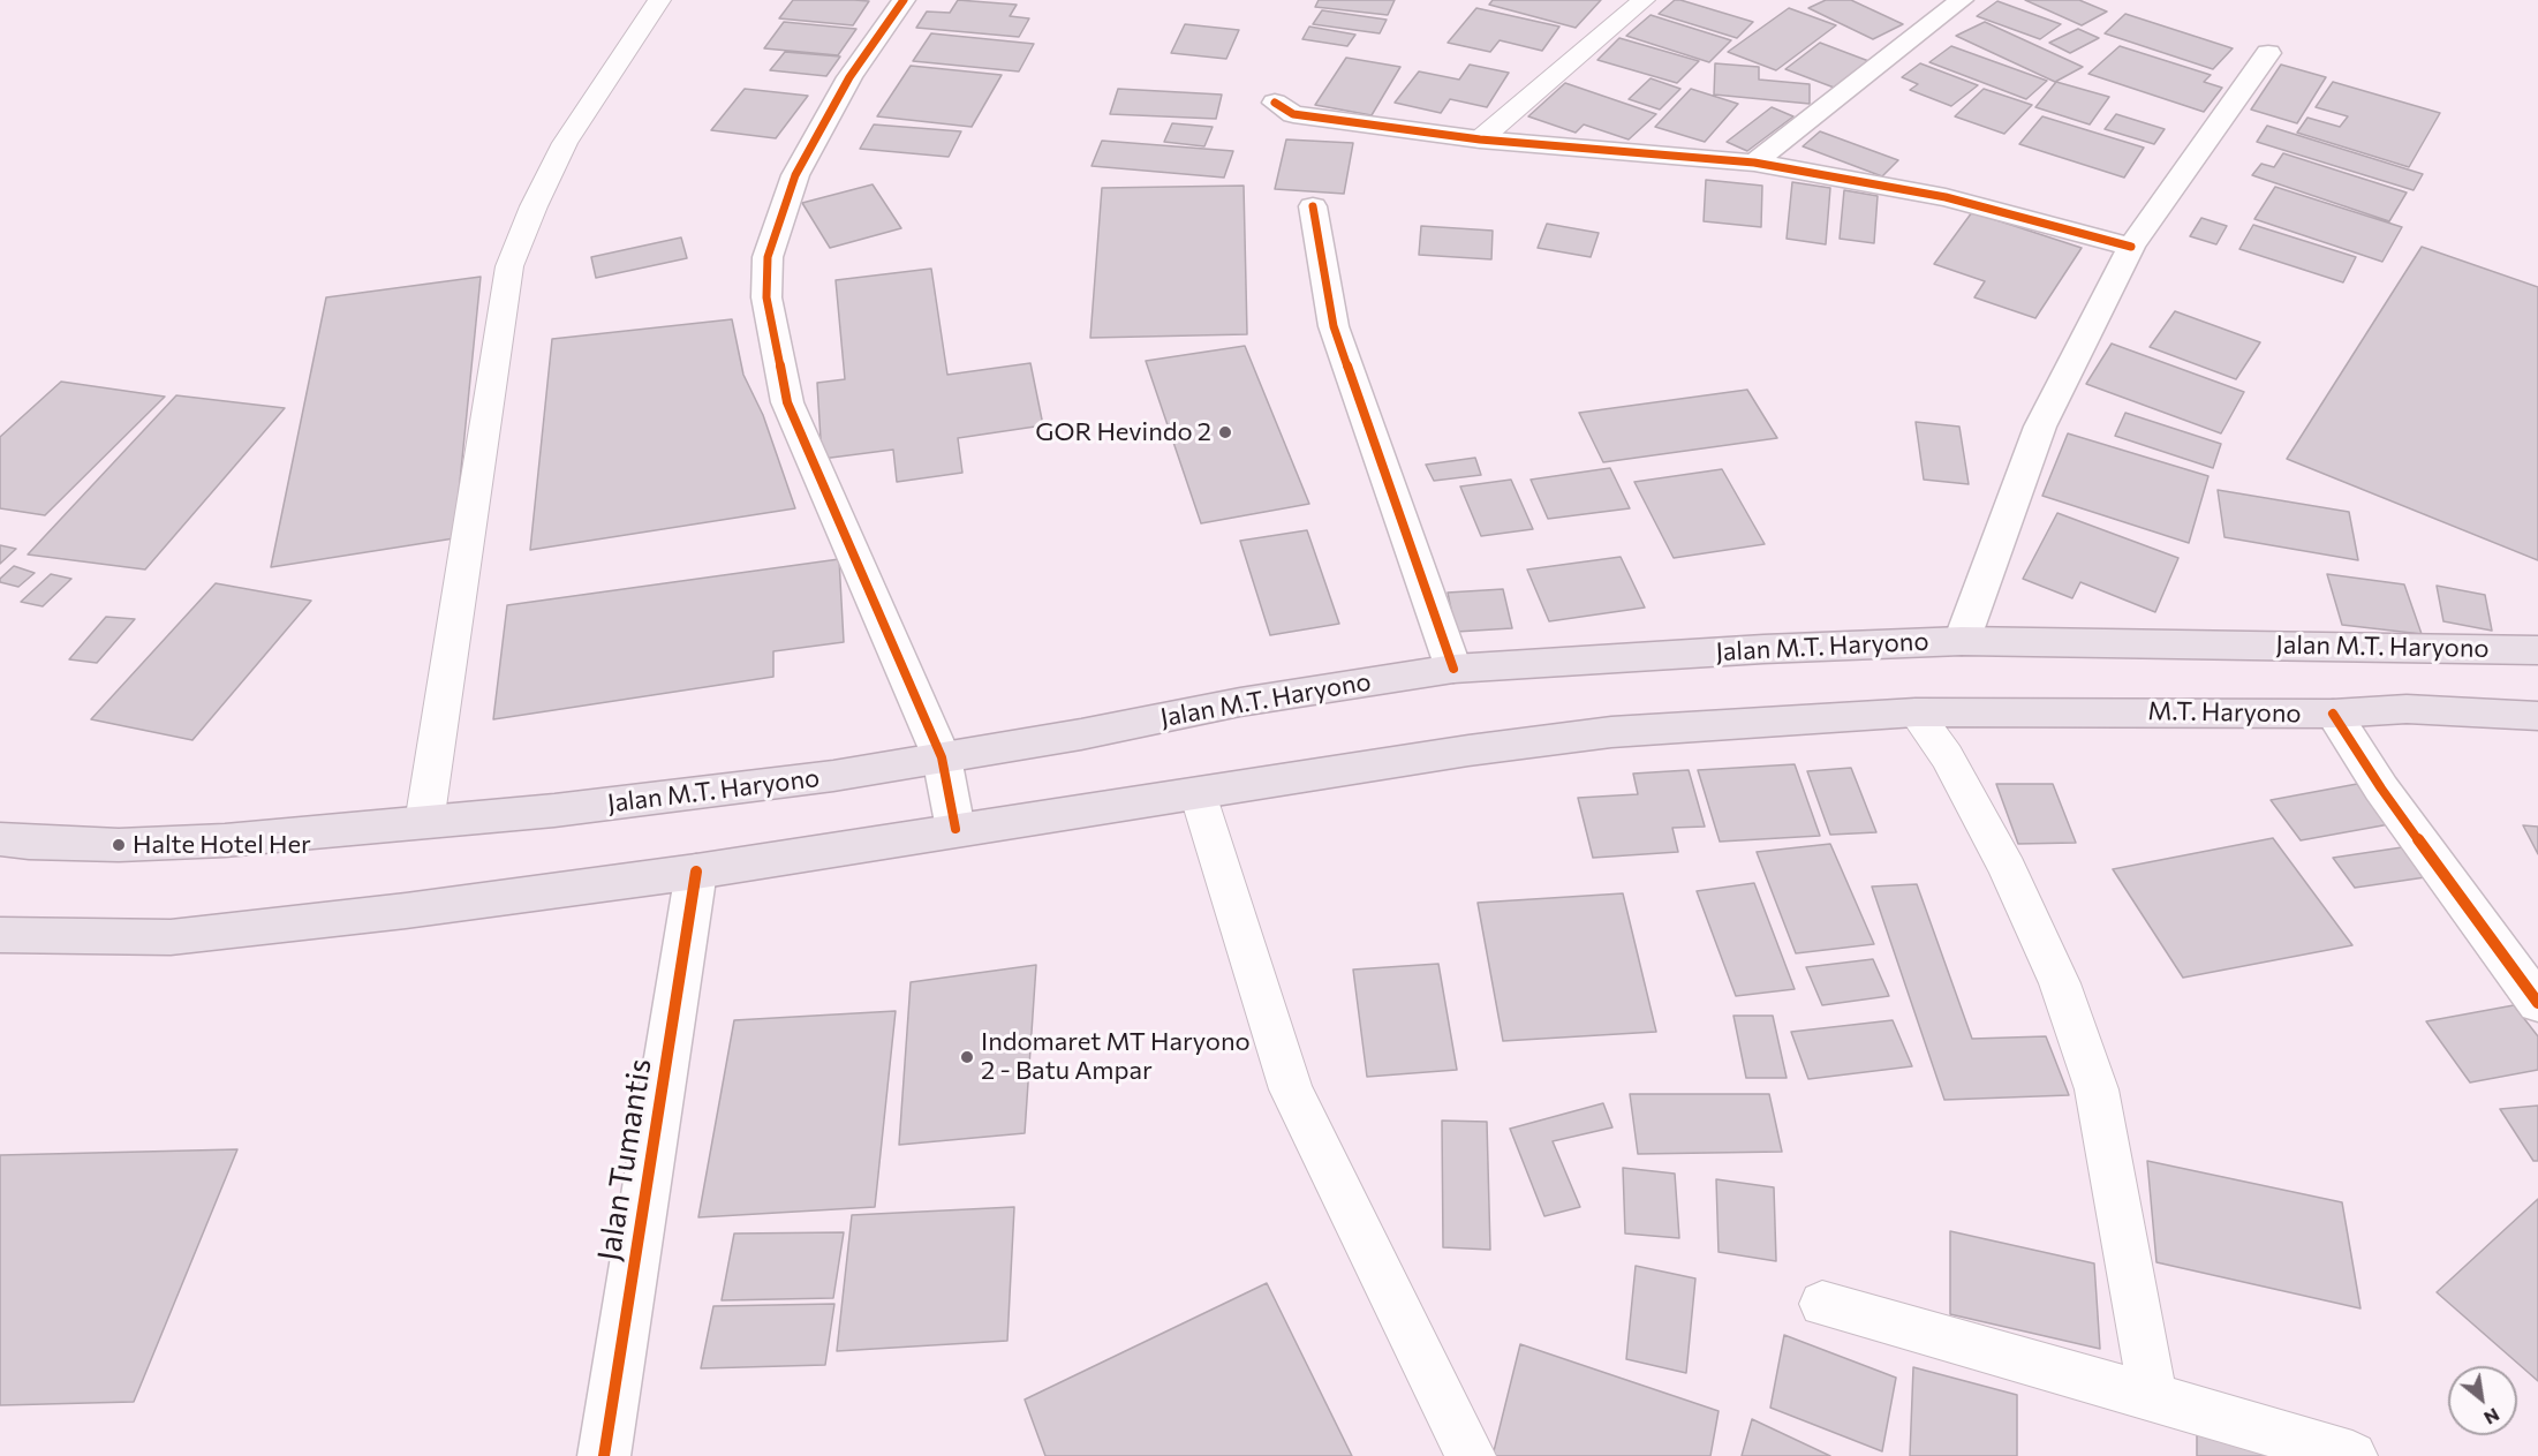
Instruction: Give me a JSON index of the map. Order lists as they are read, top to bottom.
{
  "streets": {
    "highway": ["Jalan M.T. Haryono", "M.T. Haryono"],
    "street": ["Jalan Tumantis"]
  },
  "places": ["GOR Hevindo 2", "Halte Hotel Her", "Indomaret MT Haryono 2 - Batu Ampar"],
  "north": "bottom right"
}
